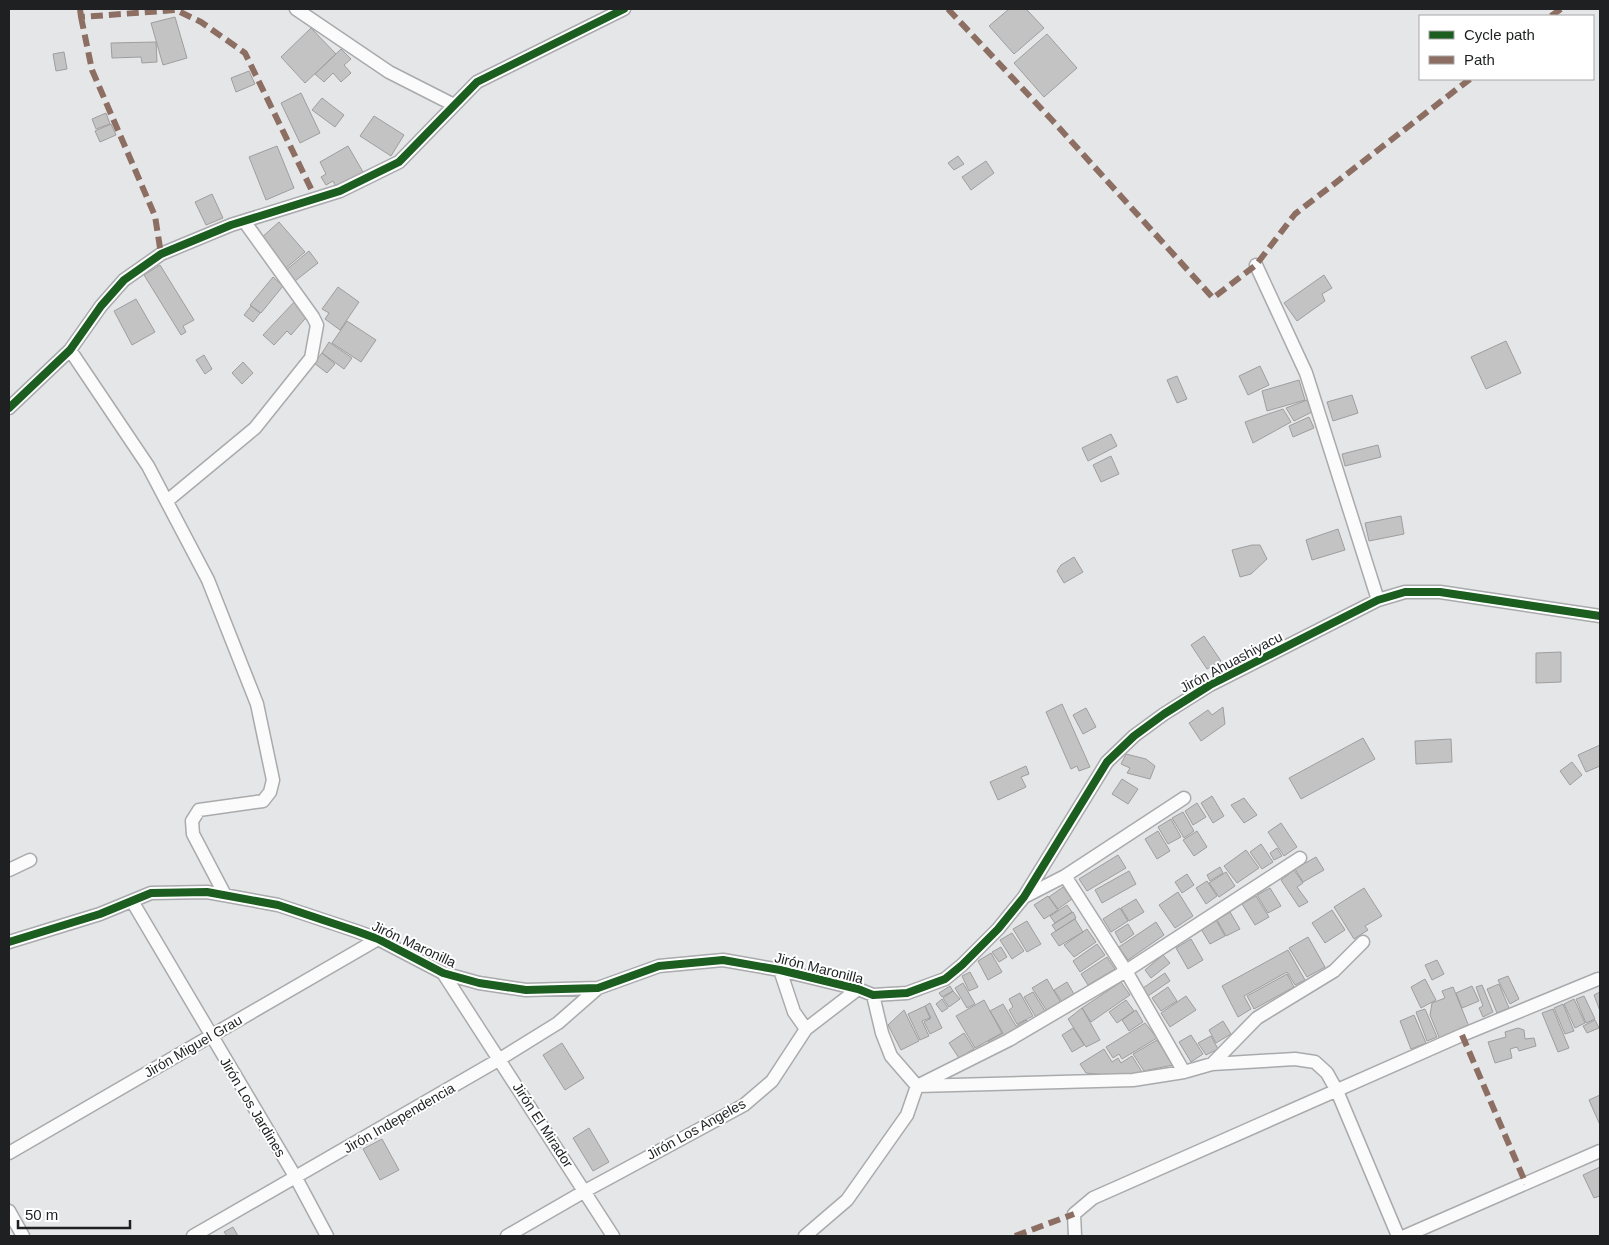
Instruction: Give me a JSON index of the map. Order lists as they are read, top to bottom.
{
  "streets": {
    "street": [
      "Jirón Ahuashiyacu",
      "Jirón Maronilla",
      "Jirón Miguel Grau",
      "Jirón Los Jardines",
      "Jirón Independencia",
      "Jirón El Mirador",
      "Jirón Los Angeles"
    ]
  },
  "crossings": [
    ["Jirón Ahuashiyacu", "Jirón Maronilla"],
    ["Jirón Maronilla", "Jirón Miguel Grau"],
    ["Jirón Maronilla", "Jirón Los Jardines"],
    ["Jirón Maronilla", "Jirón Independencia"],
    ["Jirón Maronilla", "Jirón El Mirador"],
    ["Jirón Maronilla", "Jirón Los Angeles"],
    ["Jirón Miguel Grau", "Jirón Los Jardines"],
    ["Jirón Los Jardines", "Jirón Independencia"],
    ["Jirón Independencia", "Jirón El Mirador"],
    ["Jirón El Mirador", "Jirón Los Angeles"]
  ],
  "legend": ["Cycle path", "Path"],
  "scale_bar": "50 m"
}
